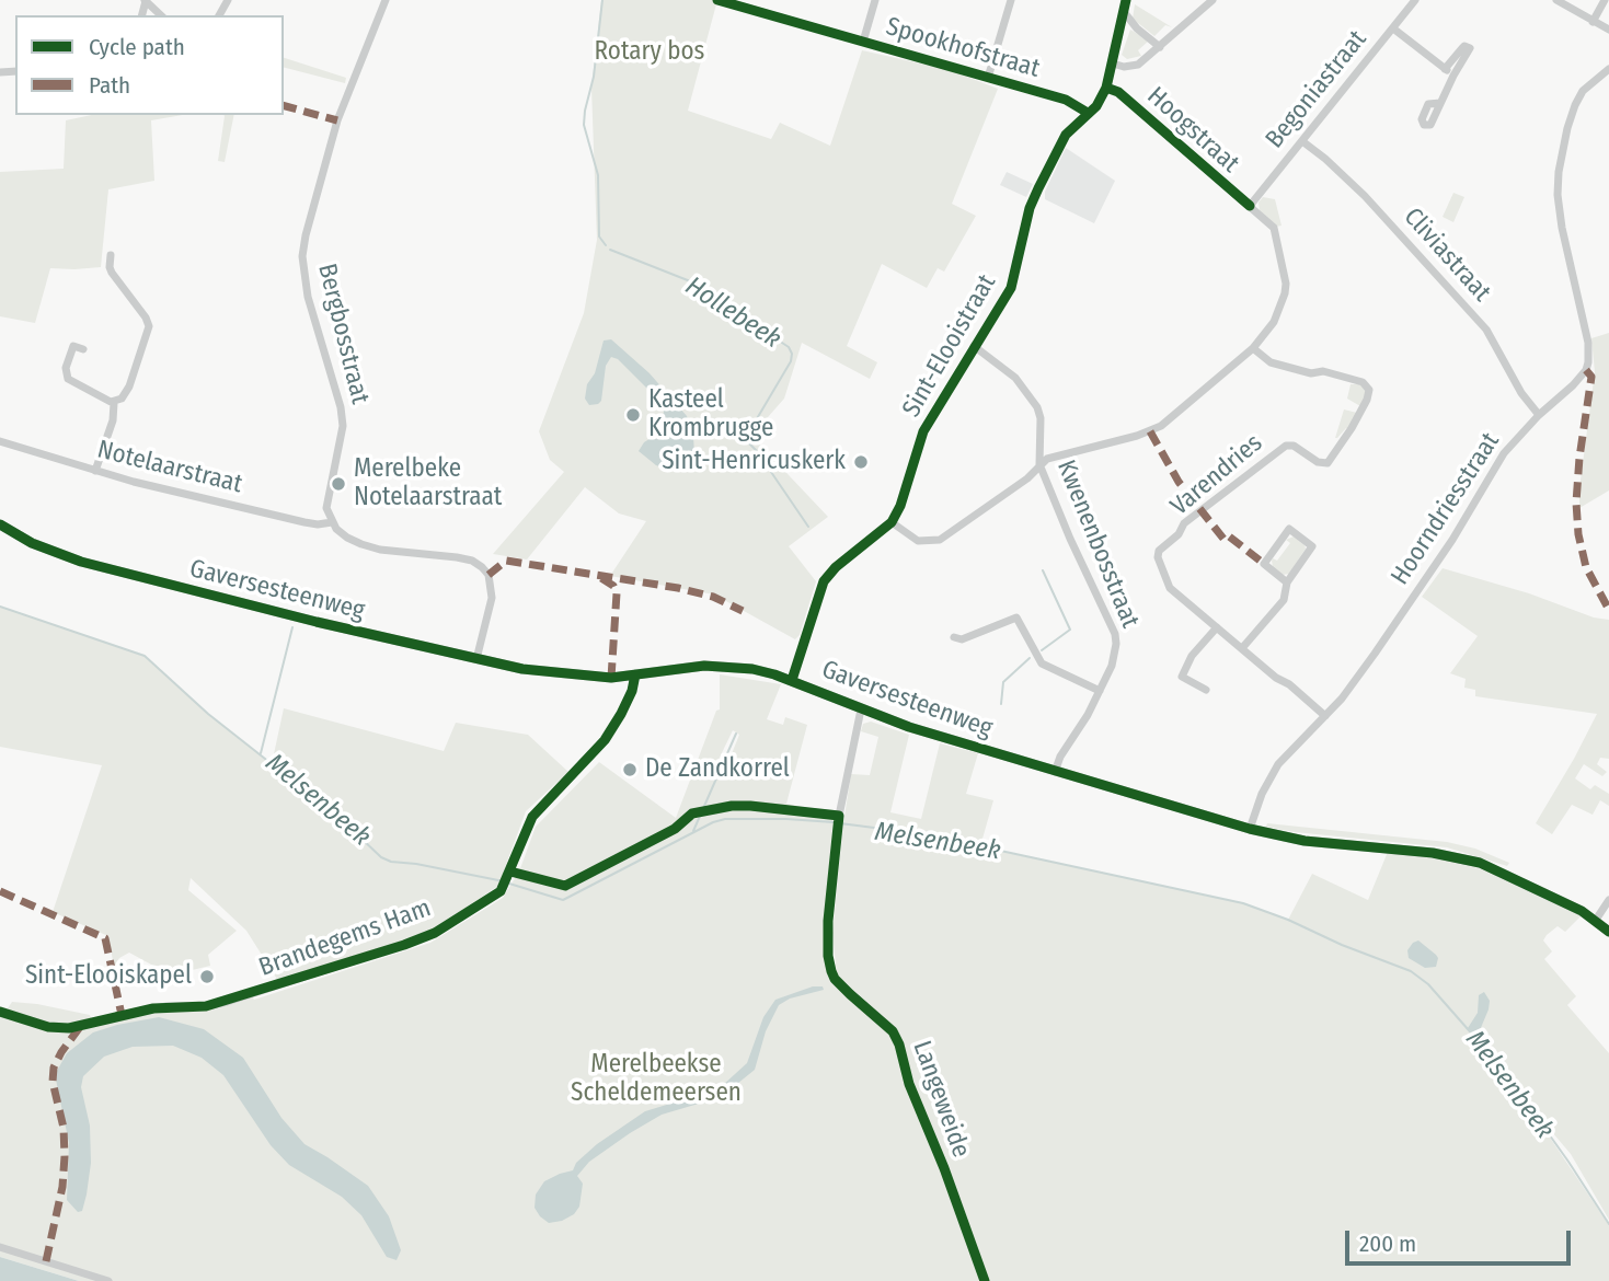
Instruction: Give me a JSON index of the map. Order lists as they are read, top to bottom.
{
  "streets": {
    "street": [
      "Spookhofstraat",
      "Begoniastraat",
      "Hoogstraat",
      "Cliviastraat",
      "Bergbosstraat",
      "Sint-Elooistraat",
      "Notelaarstraat",
      "Varendries",
      "Hoorndriesstraat",
      "Kwenenbosstraat",
      "Gaversesteenweg",
      "Brandegems Ham",
      "Langeweide"
    ]
  },
  "crossings": [
    ["Spookhofstraat", "Sint-Elooistraat"],
    ["Begoniastraat", "Hoogstraat"],
    ["Begoniastraat", "Cliviastraat"],
    ["Hoogstraat", "Sint-Elooistraat"],
    ["Hoogstraat", "Varendries"],
    ["Hoogstraat", "Kwenenbosstraat"],
    ["Cliviastraat", "Hoorndriesstraat"],
    ["Bergbosstraat", "Notelaarstraat"],
    ["Sint-Elooistraat", "Kwenenbosstraat"],
    ["Sint-Elooistraat", "Gaversesteenweg"],
    ["Varendries", "Hoorndriesstraat"],
    ["Hoorndriesstraat", "Gaversesteenweg"],
    ["Kwenenbosstraat", "Gaversesteenweg"],
    ["Gaversesteenweg", "Brandegems Ham"],
    ["Gaversesteenweg", "Langeweide"]
  ],
  "water": ["Hollebeek", "Melsenbeek"],
  "parks": ["Rotary bos", "Merelbeekse Scheldemeersen"],
  "places": [
    "Kasteel Krombrugge",
    "Sint-Henricuskerk",
    "Merelbeke Notelaarstraat",
    "De Zandkorrel",
    "Sint-Elooiskapel"
  ],
  "legend": ["Cycle path", "Path"],
  "scale_bar": "200 m"
}
